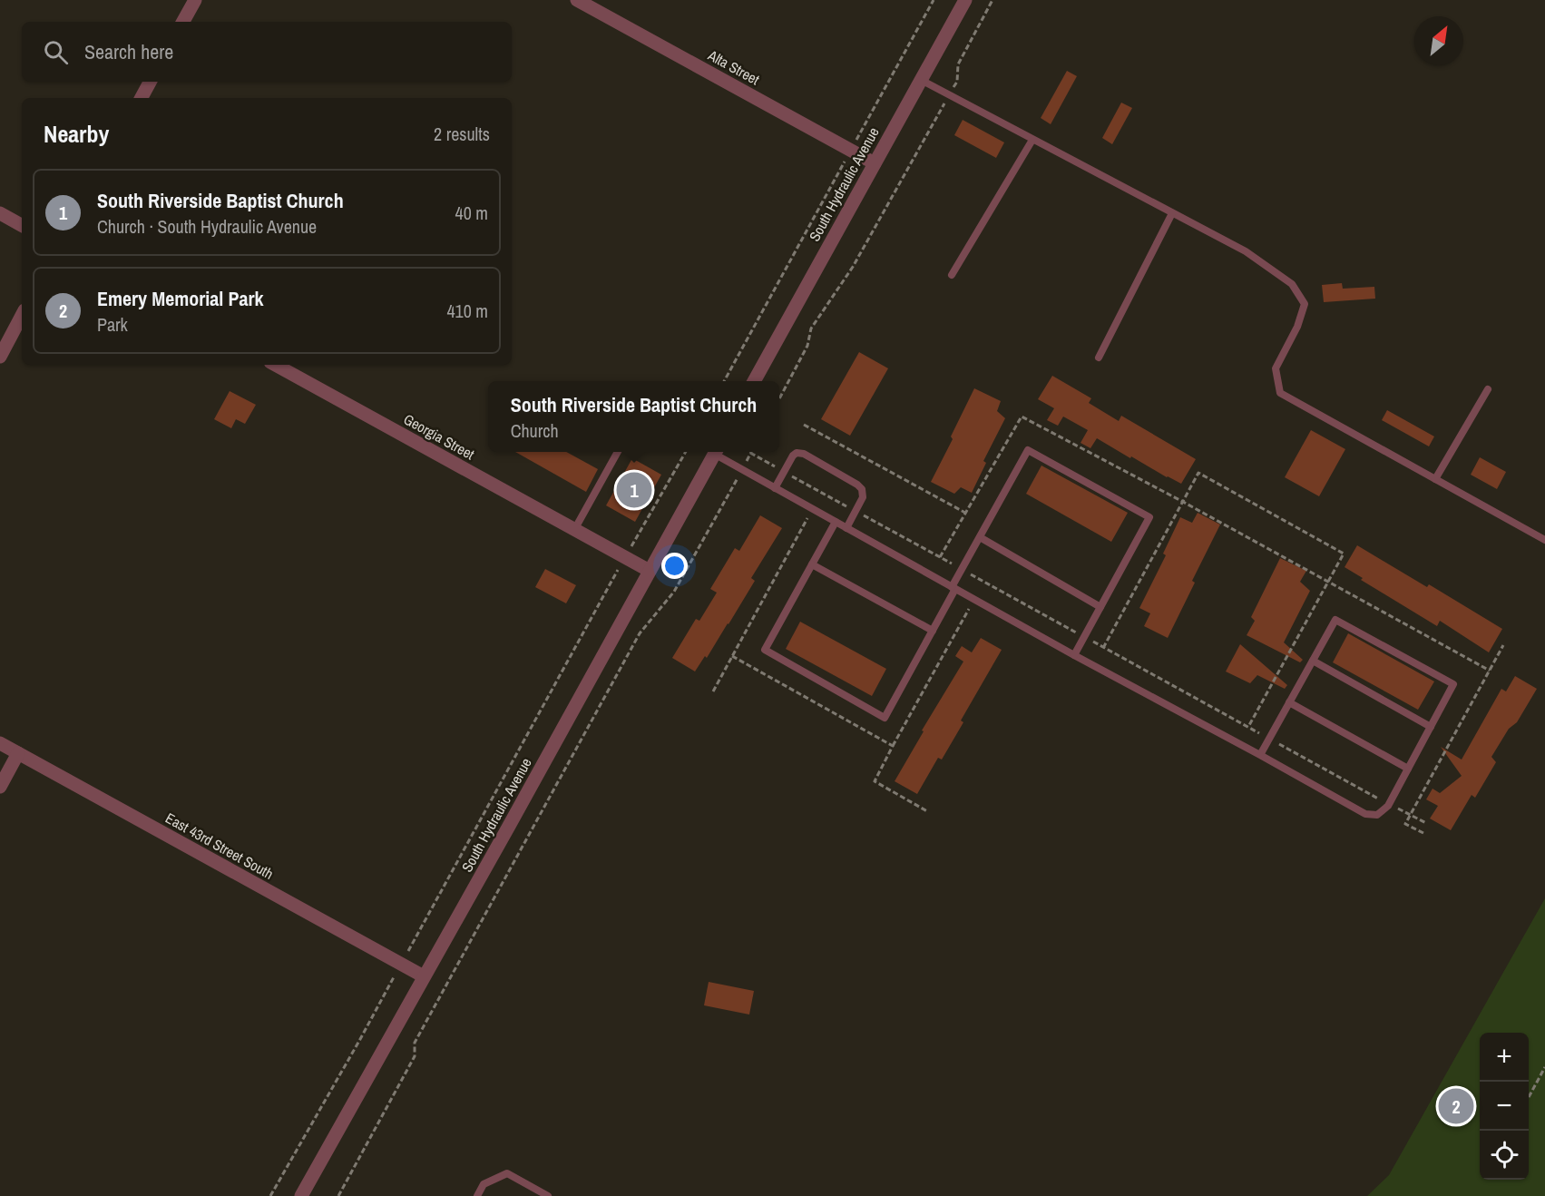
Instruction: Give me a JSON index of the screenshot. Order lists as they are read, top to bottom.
{
  "streets": {
    "street": [
      "Alta Street",
      "South Hydraulic Avenue",
      "Georgia Street",
      "East 43rd Street South"
    ]
  },
  "crossings": [
    ["Alta Street", "South Hydraulic Avenue"],
    ["South Hydraulic Avenue", "Georgia Street"],
    ["South Hydraulic Avenue", "East 43rd Street South"]
  ],
  "north": "top right",
  "page": {
    "search": "Search here",
    "heading": ["Nearby", "2 results"],
    "list": [
      {
        "mark": "1",
        "name": "South Riverside Baptist Church",
        "note": "Church · South Hydraulic Avenue",
        "value": "40 m"
      },
      {
        "mark": "2",
        "name": "Emery Memorial Park",
        "note": "Park",
        "value": "410 m"
      }
    ],
    "popup": ["South Riverside Baptist Church", "Church"],
    "pins": ["1", "2"],
    "map_buttons": ["+", "−"]
  }
}
